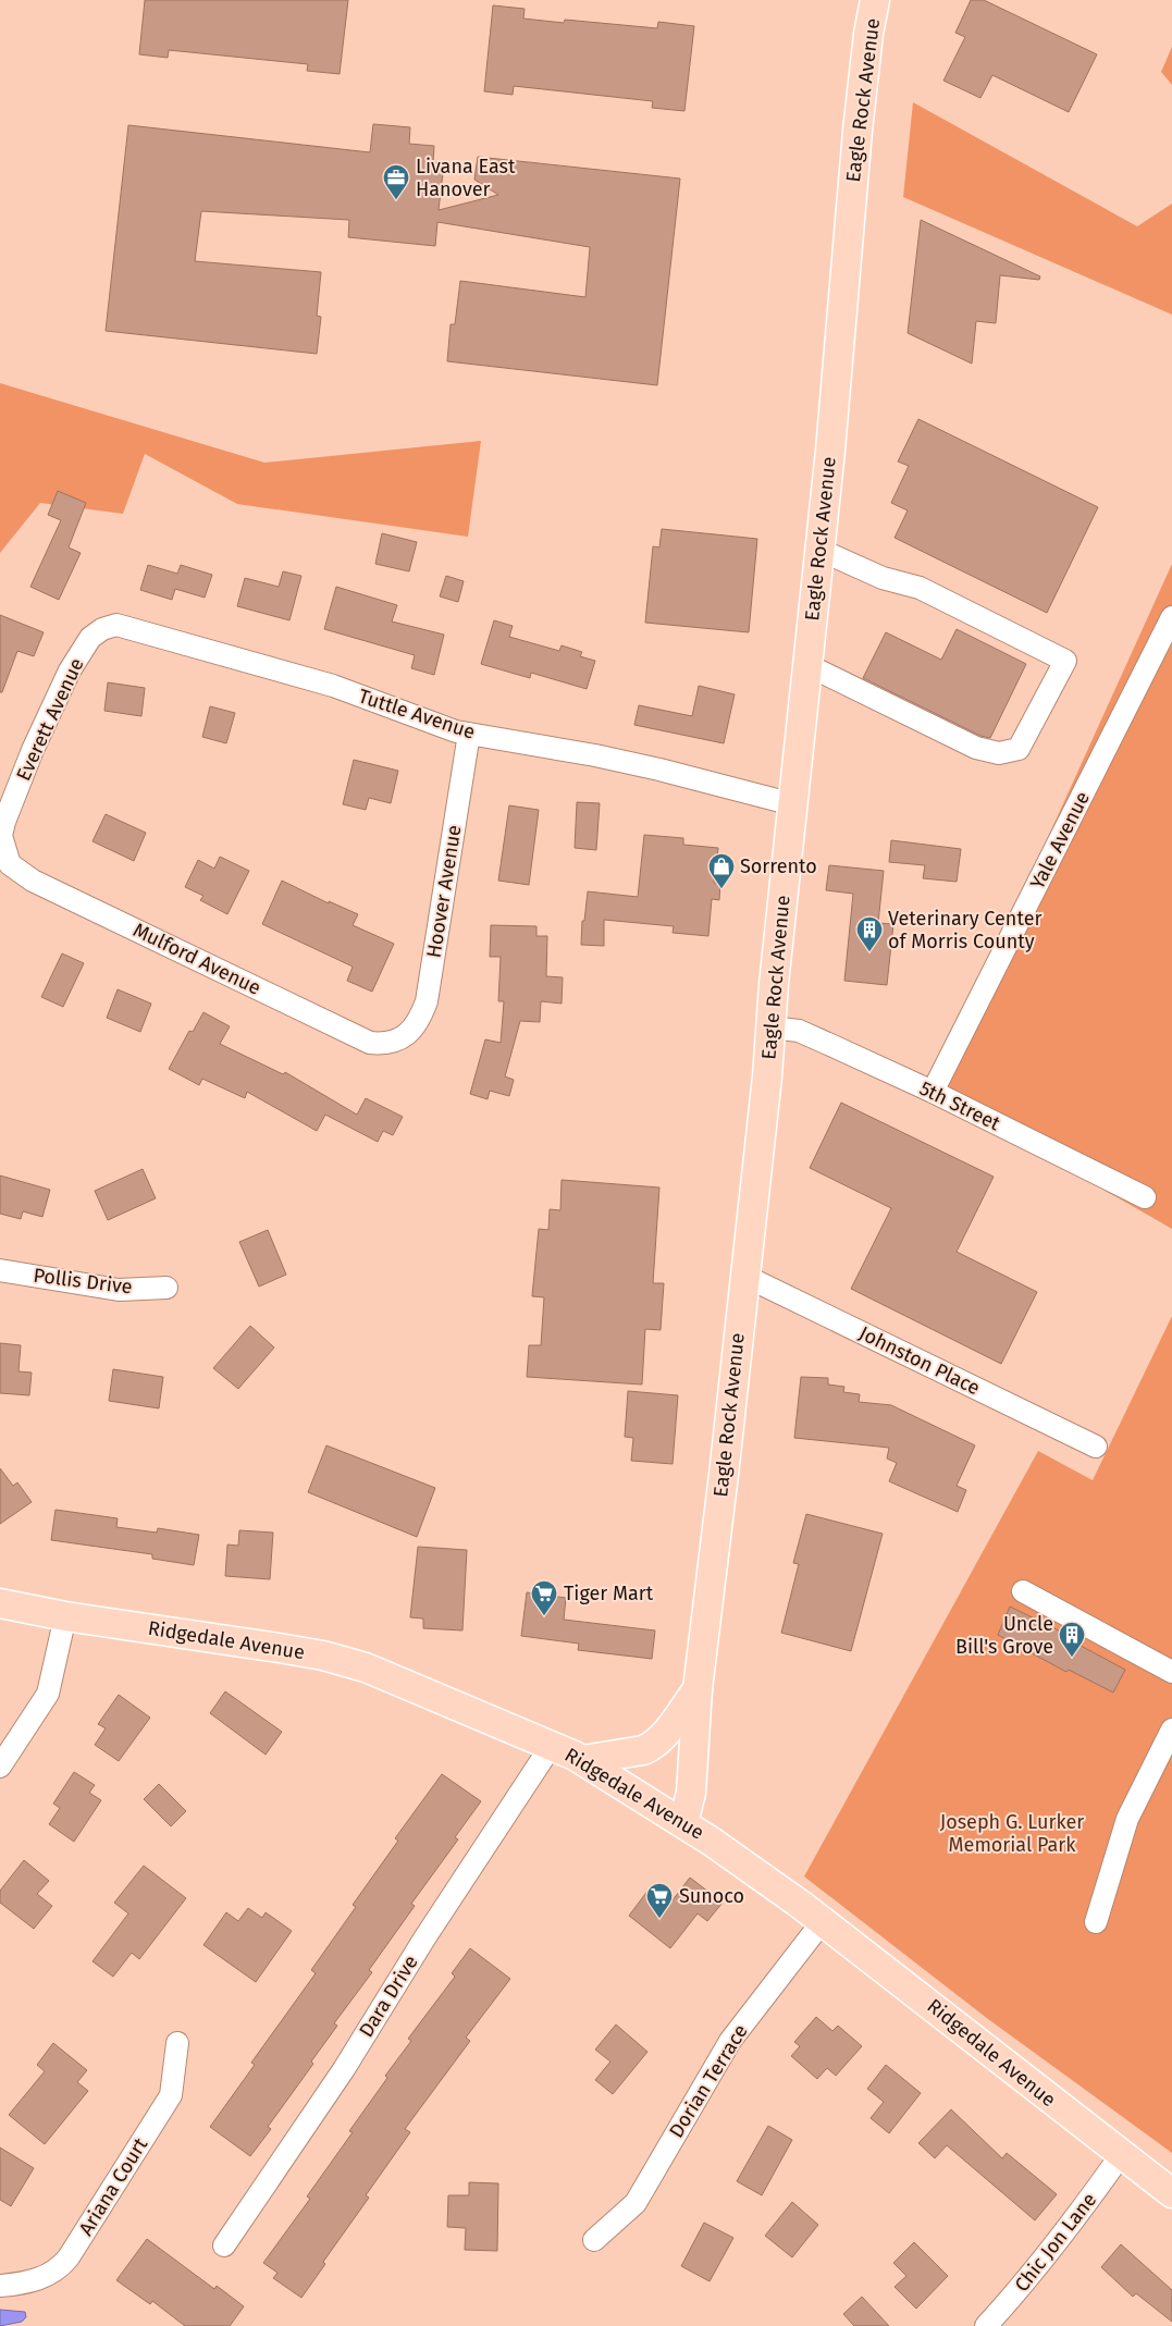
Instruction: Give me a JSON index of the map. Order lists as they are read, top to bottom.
{
  "streets": {
    "main road": ["Eagle Rock Avenue", "Ridgedale Avenue"],
    "street": [
      "Tuttle Avenue",
      "Everett Avenue",
      "Yale Avenue",
      "Hoover Avenue",
      "Mulford Avenue",
      "5th Street",
      "Pollis Drive",
      "Johnston Place",
      "Dara Drive",
      "Dorian Terrace",
      "Ariana Court",
      "Chic Jon Lane"
    ]
  },
  "crossings": [
    ["Eagle Rock Avenue", "Tuttle Avenue"],
    ["Eagle Rock Avenue", "5th Street"],
    ["Eagle Rock Avenue", "Johnston Place"],
    ["Eagle Rock Avenue", "Ridgedale Avenue"],
    ["Tuttle Avenue", "Everett Avenue"],
    ["Tuttle Avenue", "Hoover Avenue"],
    ["Everett Avenue", "Mulford Avenue"],
    ["Yale Avenue", "5th Street"],
    ["Hoover Avenue", "Mulford Avenue"],
    ["Ridgedale Avenue", "Dara Drive"],
    ["Ridgedale Avenue", "Dorian Terrace"],
    ["Ridgedale Avenue", "Chic Jon Lane"]
  ],
  "parks": ["Joseph G. Lurker Memorial Park"],
  "places": {
    "office": ["Livana East Hanover"],
    "shop": ["Sorrento"],
    "building": ["Veterinary Center of Morris County", "Uncle Bill's Grove"],
    "supermarket": ["Tiger Mart", "Sunoco"]
  }
}
